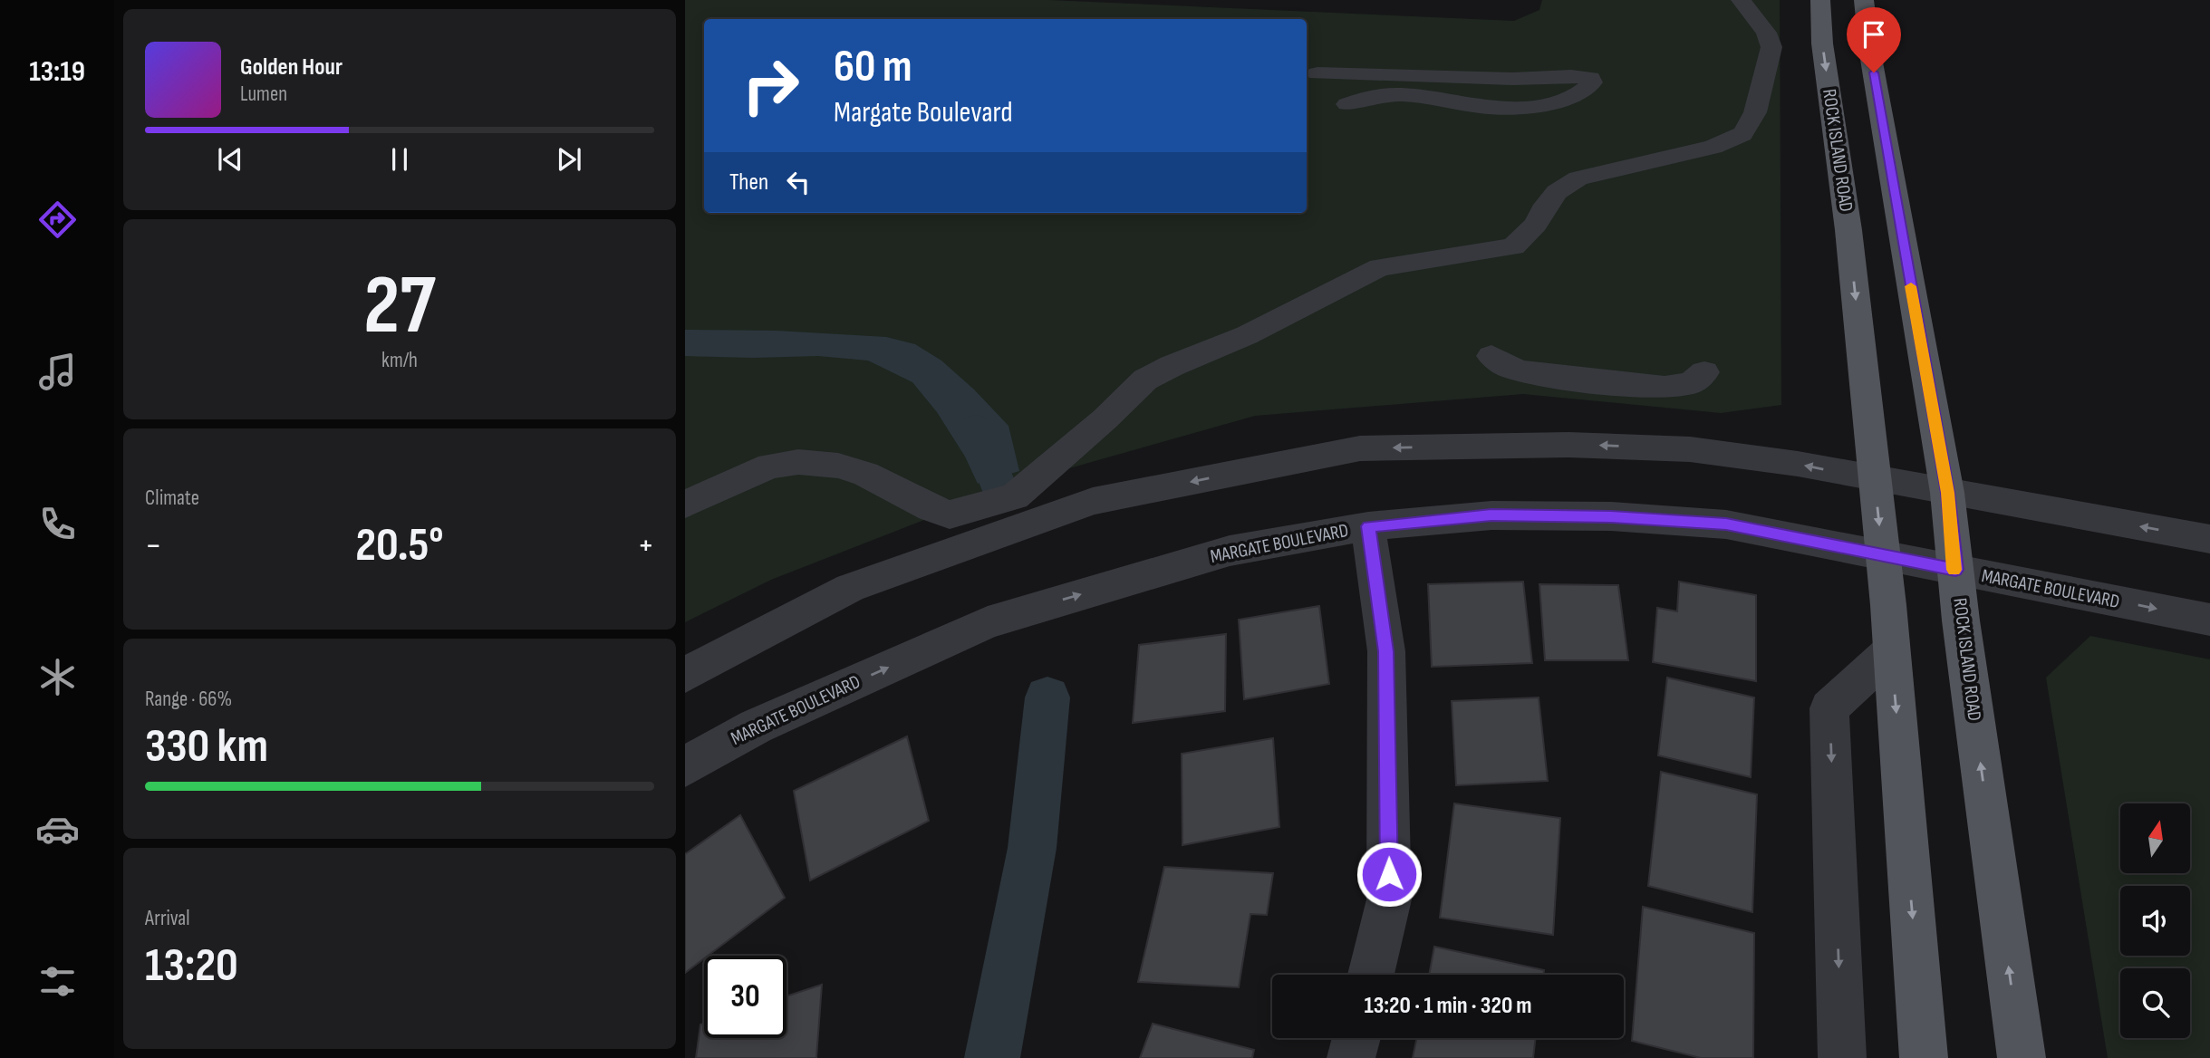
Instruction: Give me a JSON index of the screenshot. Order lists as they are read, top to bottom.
{
  "streets": {
    "main road": ["ROCK ISLAND ROAD"],
    "street": ["MARGATE BOULEVARD"]
  },
  "crossings": [
    ["ROCK ISLAND ROAD", "MARGATE BOULEVARD"]
  ],
  "north": "top",
  "page": {
    "tabs": "13:19",
    "turn": ["60 m", "Margate Boulevard"],
    "song": ["Golden Hour", "Lumen"],
    "then": "Then",
    "tile": [
      ["27", "km/h"],
      "Climate",
      ["Range · 66%", "330 km"],
      ["Arrival", "13:20"]
    ],
    "heat": ["−", "20.5°", "+"],
    "limit": "30",
    "trip": "13:20 · 1 min · 320 m"
  }
}
